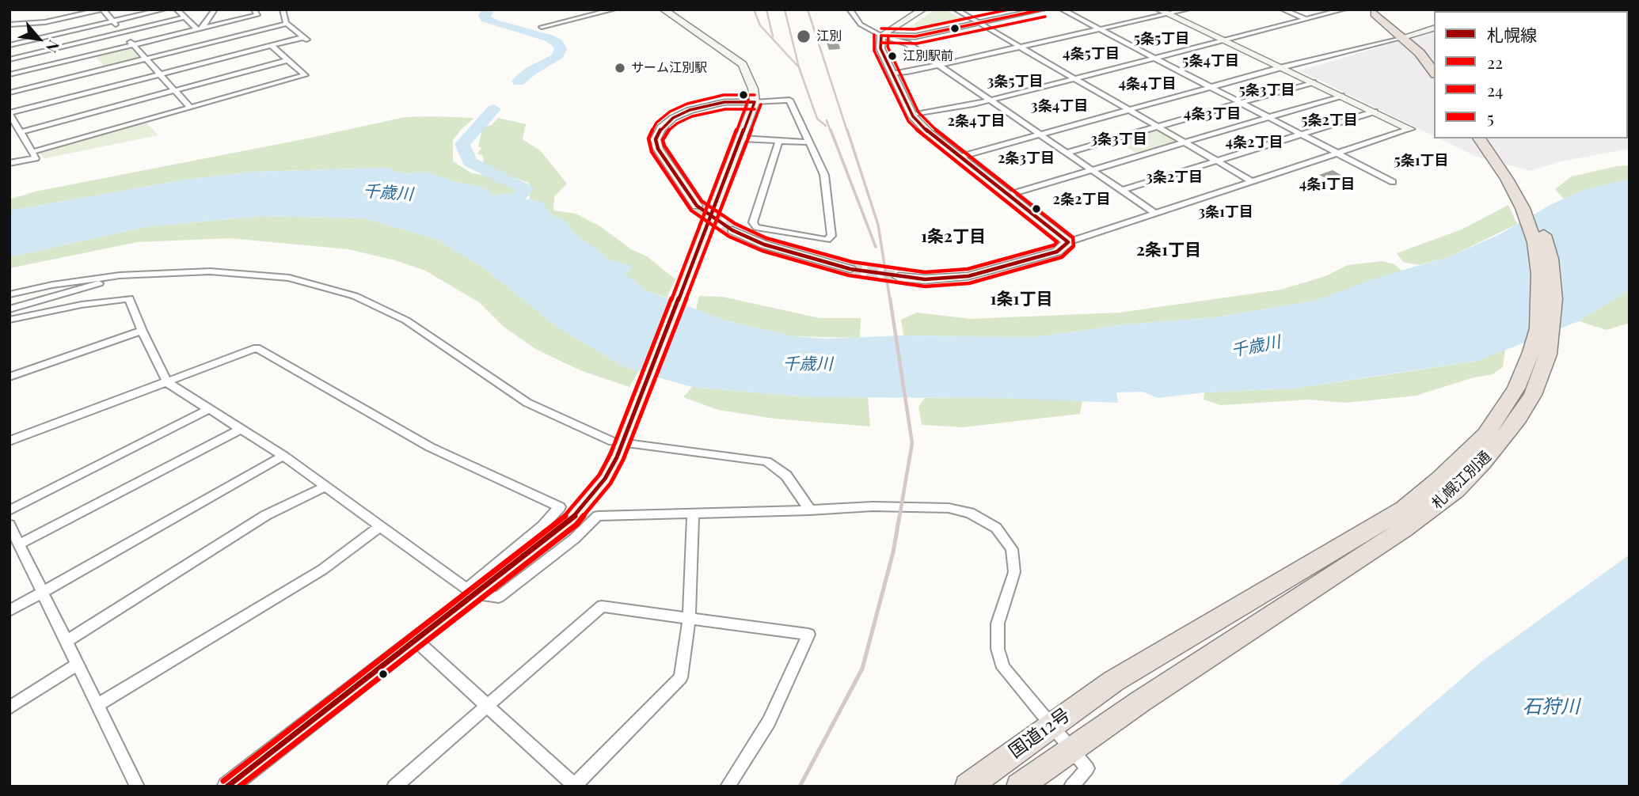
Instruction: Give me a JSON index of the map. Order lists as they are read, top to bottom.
{
  "streets": {
    "highway": ["札幌江別通", "国道12号"]
  },
  "crossings": [
    ["札幌江別通", "国道12号"]
  ],
  "districts": [
    "5条5丁目",
    "4条5丁目",
    "5条4丁目",
    "3条5丁目",
    "4条4丁目",
    "5条3丁目",
    "3条4丁目",
    "4条3丁目",
    "5条2丁目",
    "2条4丁目",
    "3条3丁目",
    "4条2丁目",
    "2条3丁目",
    "5条1丁目",
    "3条2丁目",
    "4条1丁目",
    "2条2丁目",
    "3条1丁目",
    "1条2丁目",
    "2条1丁目",
    "1条1丁目"
  ],
  "water": ["千歳川", "石狩川"],
  "places": ["江別", "江別駅前", "サーム江別駅"],
  "lines": [
    "transit line 24",
    "transit line 5",
    "transit line 22",
    "transit line 札幌線"
  ],
  "legend": [
    "札幌線",
    "22",
    "24",
    "5"
  ],
  "north": "bottom right"
}
